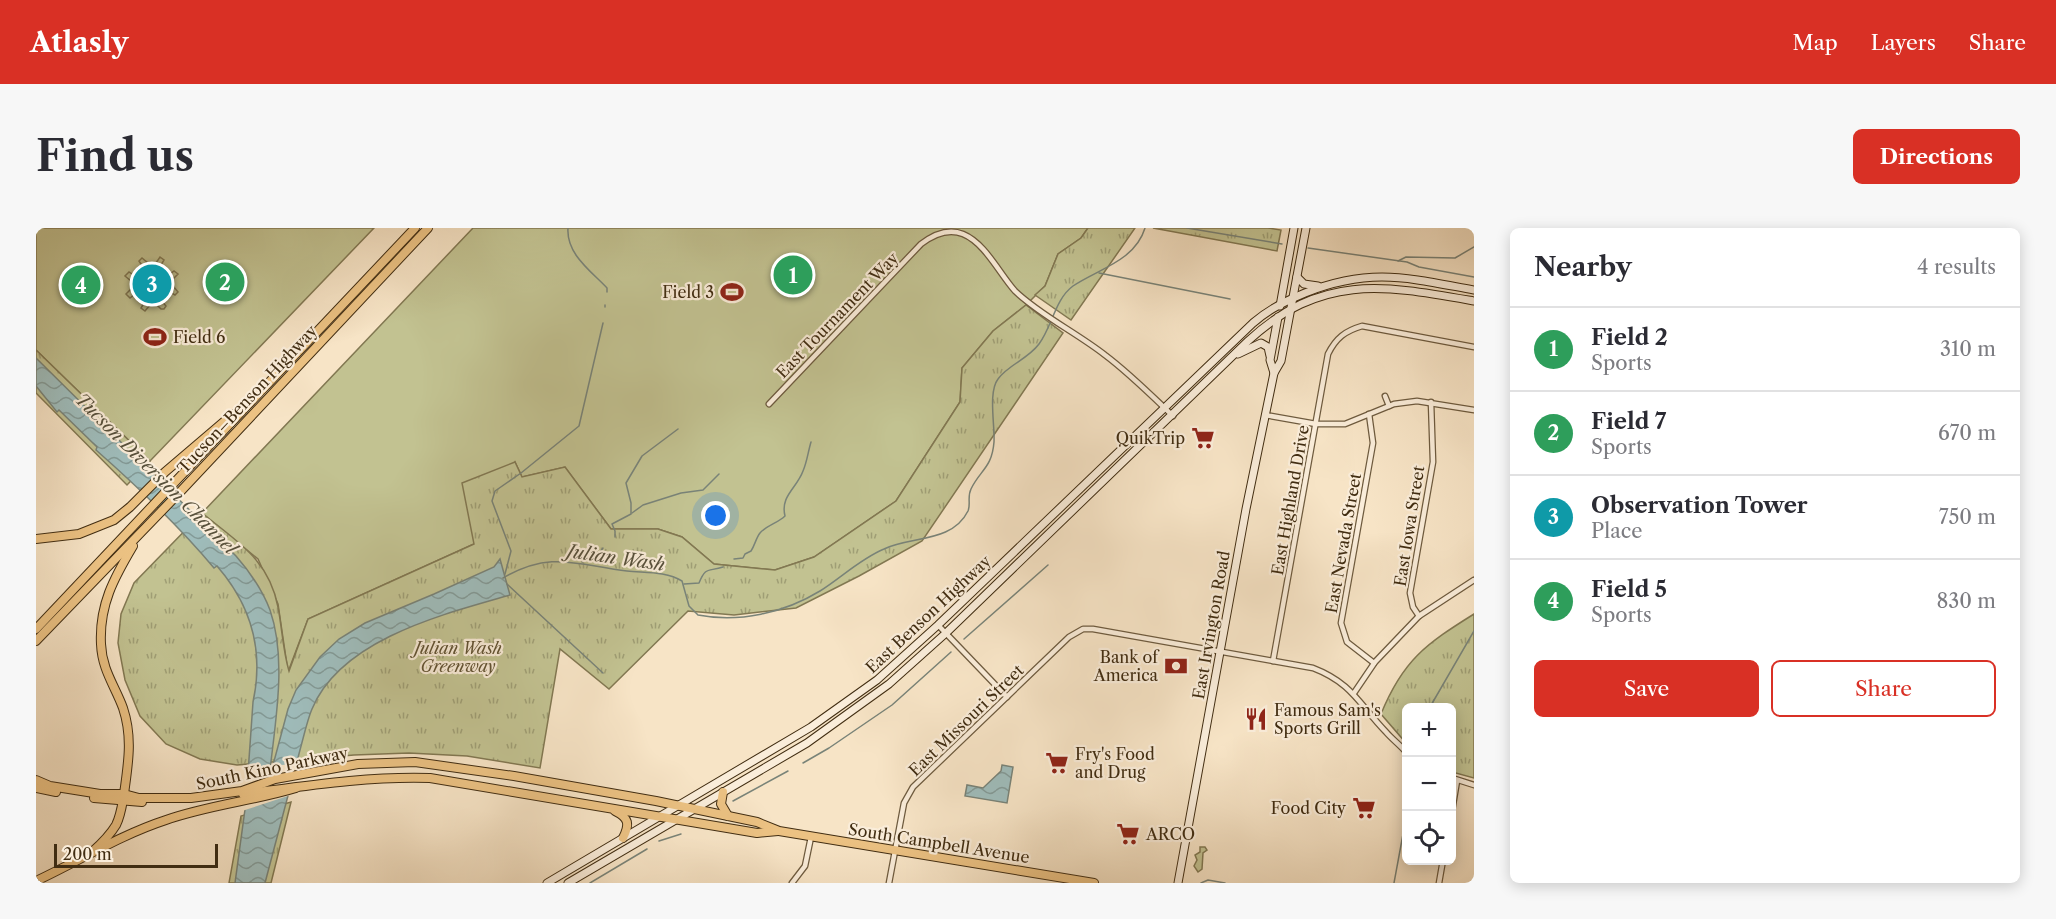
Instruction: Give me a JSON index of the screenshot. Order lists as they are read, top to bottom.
{
  "streets": {
    "highway": ["Tucson–Benson Highway"],
    "main road": [
      "East Benson Highway",
      "East Irvington Road",
      "South Kino Parkway",
      "South Campbell Avenue"
    ],
    "street": [
      "East Tournament Way",
      "East Highland Drive",
      "East Iowa Street",
      "East Nevada Street",
      "East Missouri Street"
    ]
  },
  "crossings": [
    ["East Tournament Way", "East Benson Highway"],
    ["East Benson Highway", "East Irvington Road"],
    ["East Benson Highway", "South Campbell Avenue"],
    ["East Irvington Road", "East Missouri Street"],
    ["East Missouri Street", "South Campbell Avenue"],
    ["South Kino Parkway", "South Campbell Avenue"]
  ],
  "water": ["Tucson Diversion Channel", "Julian Wash"],
  "parks": ["Julian Wash Greenway"],
  "places": {
    "sports": ["Field 3", "Field 6"],
    "supermarket": [
      "QuikTrip",
      "Fry's Food and Drug",
      "Food City",
      "ARCO"
    ],
    "bank": ["Bank of America"],
    "restaurant": ["Famous Sam's Sports Grill"]
  },
  "scale_bar": "200 m",
  "page": {
    "header": "Atlasly",
    "nav": ["Map", "Layers", "Share"],
    "buttons": [
      "Directions",
      ["Save", "Share"]
    ],
    "title": "Find us",
    "heading": ["Nearby", "4 results"],
    "pins": [
      "1",
      "2",
      "3",
      "4"
    ],
    "list": [
      {
        "mark": "1",
        "name": "Field 2",
        "note": "Sports",
        "value": "310 m"
      },
      {
        "mark": "2",
        "name": "Field 7",
        "note": "Sports",
        "value": "670 m"
      },
      {
        "mark": "3",
        "name": "Observation Tower",
        "note": "Place",
        "value": "750 m"
      },
      {
        "mark": "4",
        "name": "Field 5",
        "note": "Sports",
        "value": "830 m"
      }
    ],
    "map_buttons": ["+", "−"],
    "scale": "200 m"
  }
}
